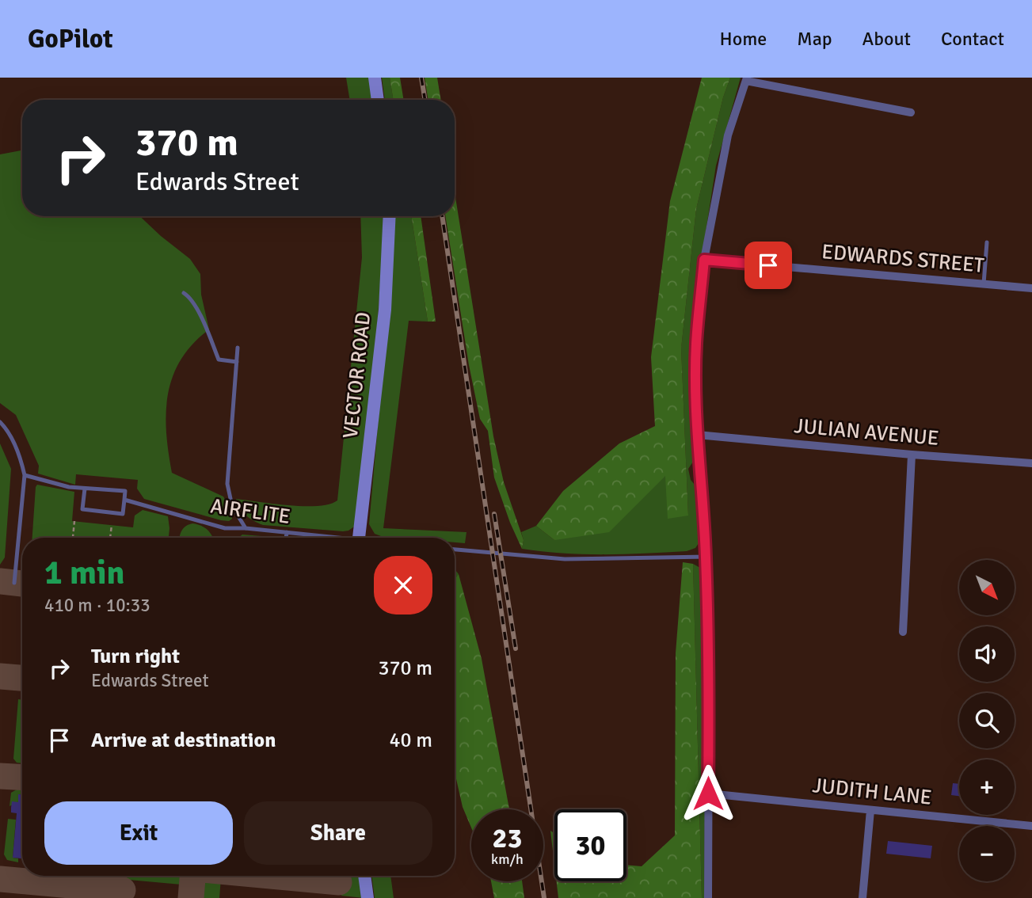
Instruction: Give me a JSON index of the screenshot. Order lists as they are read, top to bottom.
{
  "streets": {
    "street": [
      "EDWARDS STREET",
      "VECTOR ROAD",
      "JULIAN AVENUE",
      "JUDITH LANE"
    ],
    "lane": ["AIRFLITE"]
  },
  "north": "bottom right",
  "page": {
    "header": "GoPilot",
    "nav": [
      "Home",
      "Map",
      "About",
      "Contact"
    ],
    "turn": ["370 m", "Edwards Street"],
    "heading": ["1 min", "410 m · 10:33"],
    "map_buttons": ["+", "−"],
    "list": [
      {
        "name": "Turn right",
        "note": "Edwards Street",
        "value": "370 m"
      },
      {
        "name": "Arrive at destination",
        "value": "40 m"
      }
    ],
    "buttons": ["Exit", "Share"],
    "speed": "23 km/h",
    "limit": "30"
  }
}
